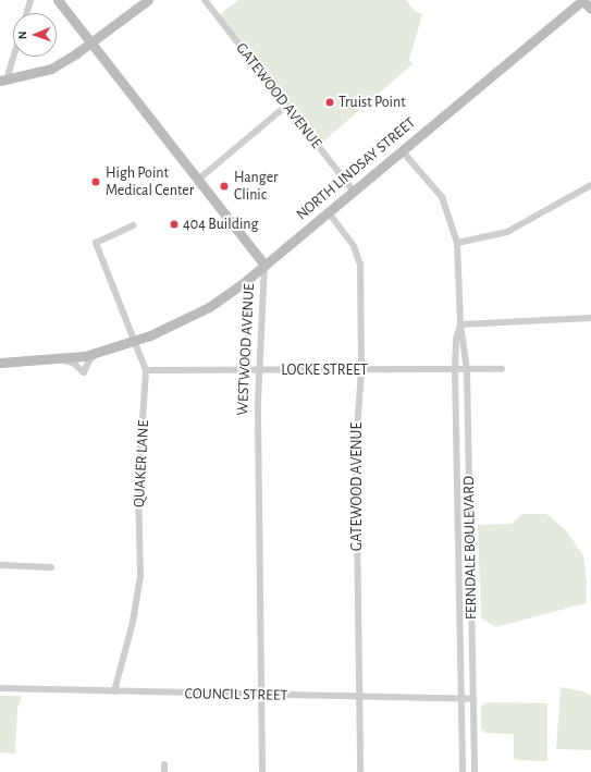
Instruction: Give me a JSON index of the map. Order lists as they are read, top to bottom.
{
  "streets": {
    "main road": ["NORTH LINDSAY STREET", "WESTWOOD AVENUE"],
    "street": [
      "GATEWOOD AVENUE",
      "LOCKE STREET",
      "QUAKER LANE",
      "FERNDALE BOULEVARD",
      "COUNCIL STREET"
    ]
  },
  "crossings": [
    ["GATEWOOD AVENUE", "NORTH LINDSAY STREET"],
    ["GATEWOOD AVENUE", "LOCKE STREET"],
    ["GATEWOOD AVENUE", "COUNCIL STREET"],
    ["NORTH LINDSAY STREET", "WESTWOOD AVENUE"],
    ["NORTH LINDSAY STREET", "QUAKER LANE"],
    ["NORTH LINDSAY STREET", "FERNDALE BOULEVARD"],
    ["WESTWOOD AVENUE", "LOCKE STREET"],
    ["WESTWOOD AVENUE", "COUNCIL STREET"],
    ["LOCKE STREET", "QUAKER LANE"],
    ["LOCKE STREET", "FERNDALE BOULEVARD"],
    ["QUAKER LANE", "COUNCIL STREET"],
    ["FERNDALE BOULEVARD", "COUNCIL STREET"]
  ],
  "places": [
    "Truist Point",
    "High Point Medical Center",
    "Hanger Clinic",
    "404 Building"
  ],
  "north": "left"
}
